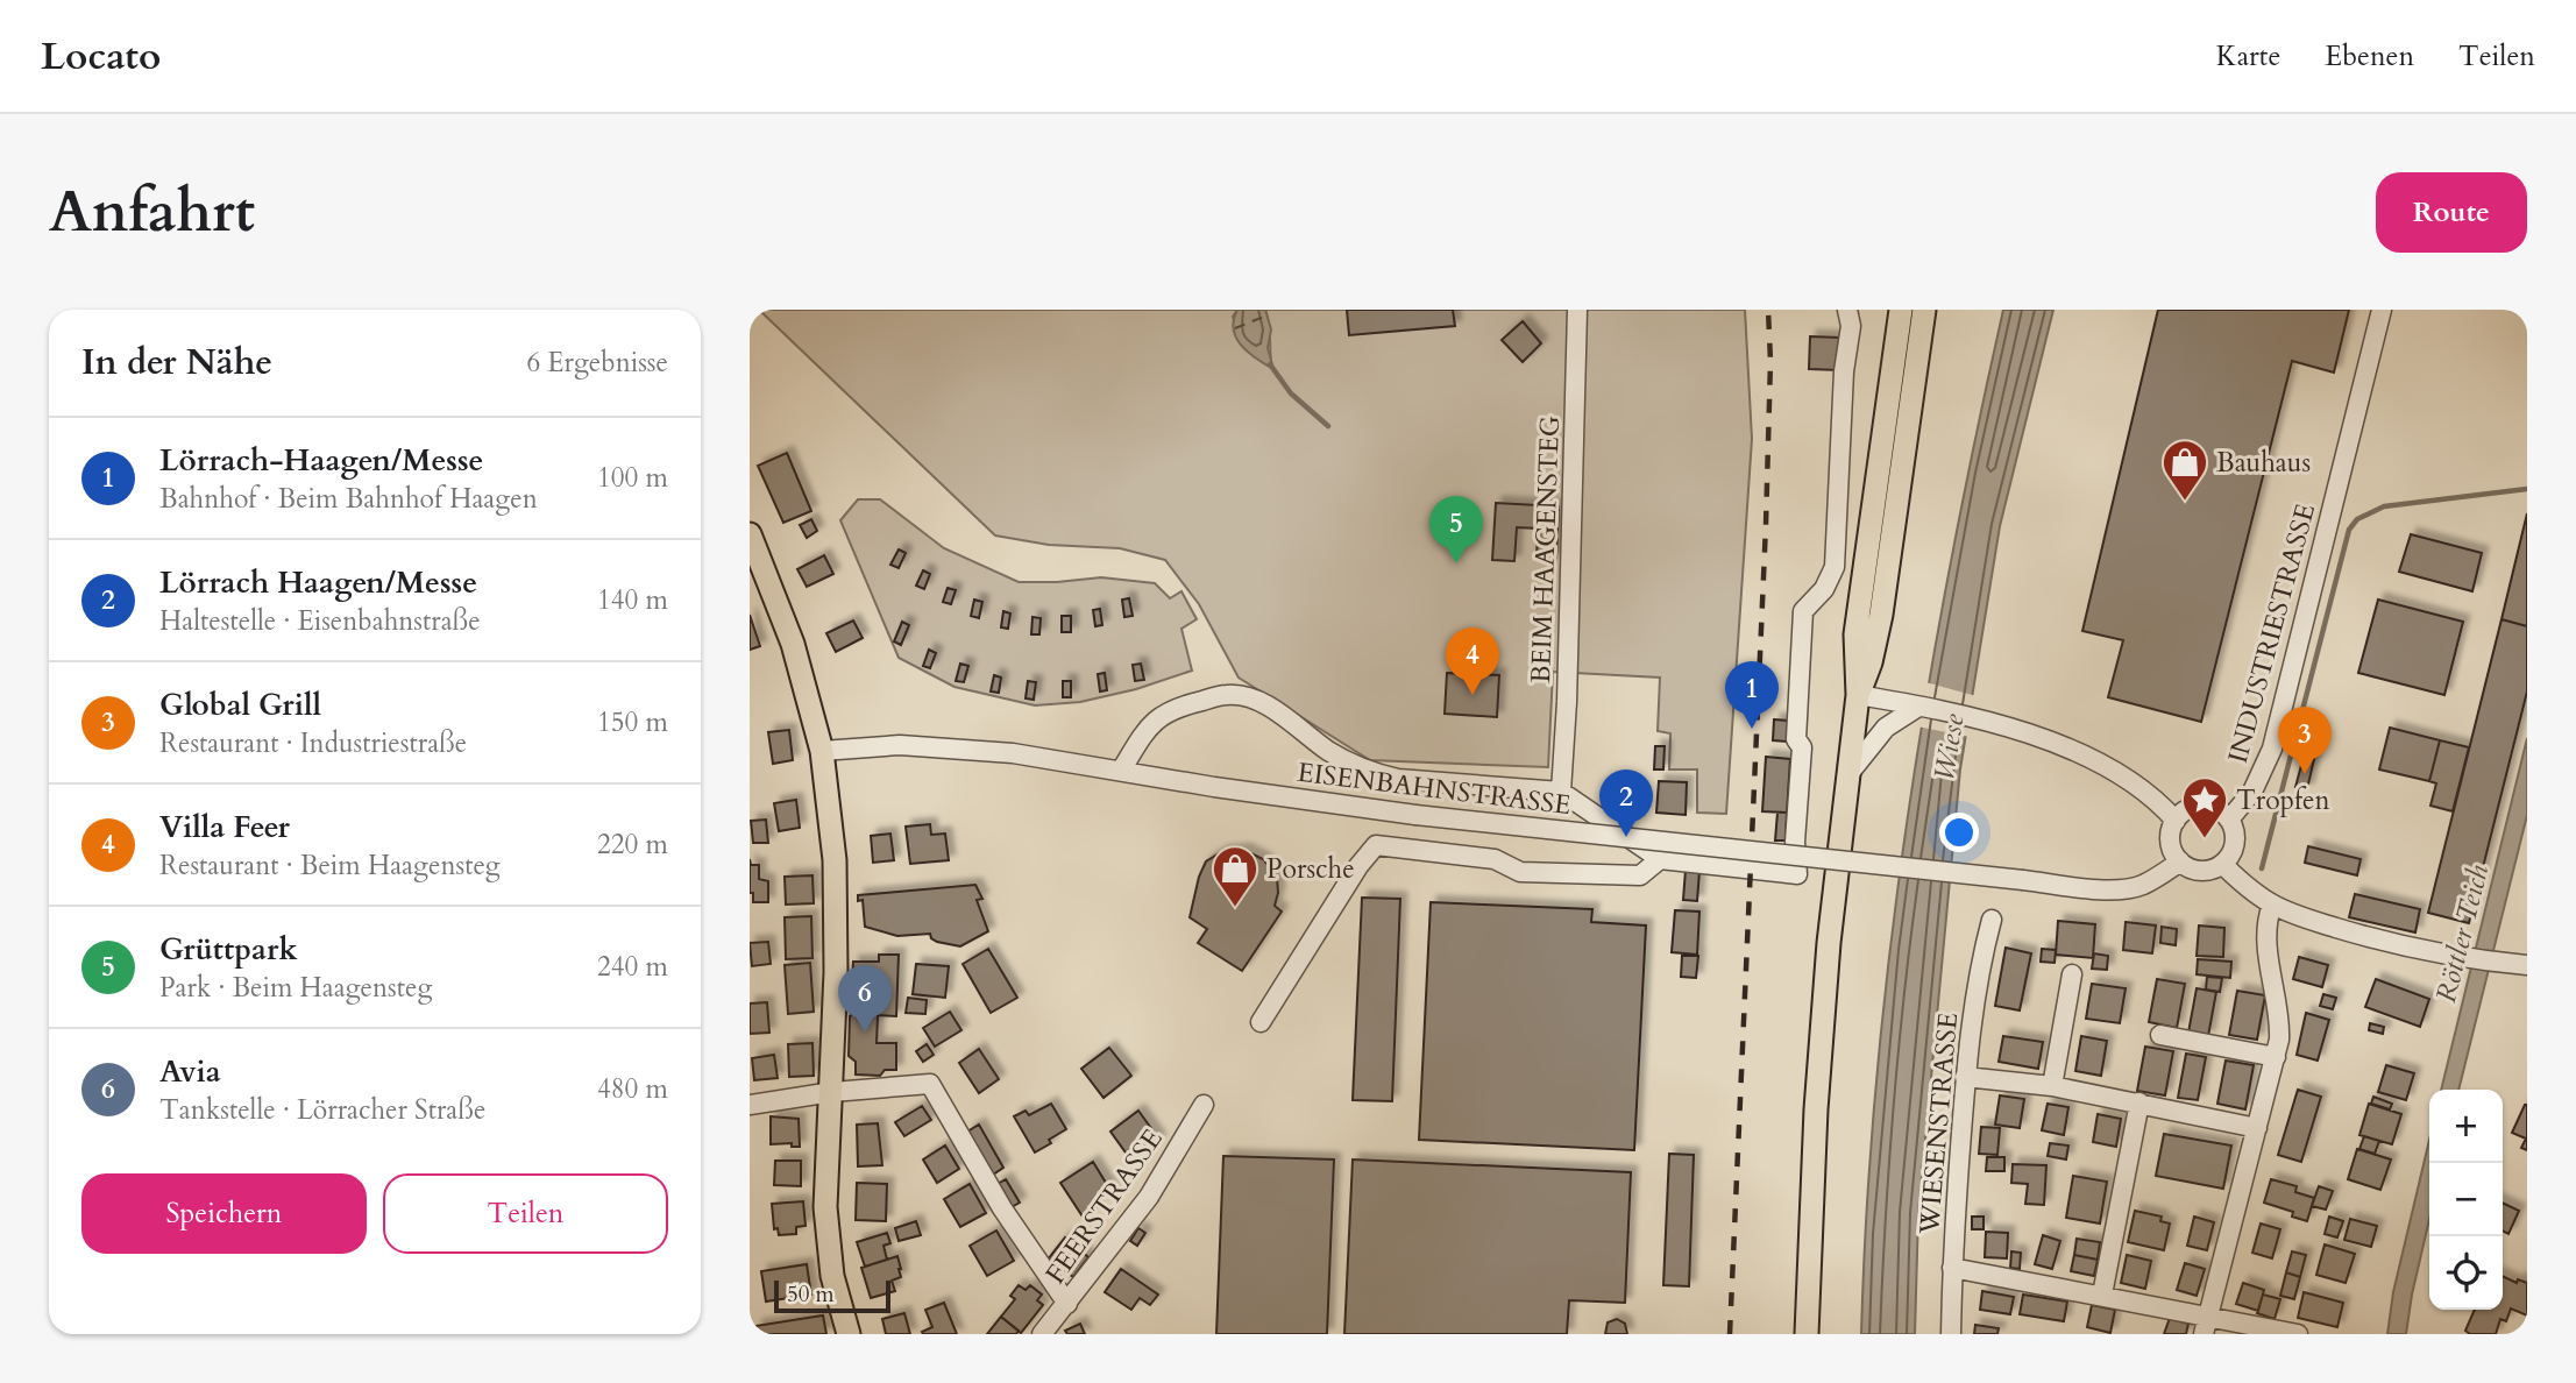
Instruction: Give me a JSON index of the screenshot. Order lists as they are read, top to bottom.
{
  "streets": {
    "street": [
      "BEIM HAAGENSTEG",
      "INDUSTRIESTRASSE",
      "EISENBAHNSTRASSE",
      "WIESENSTRASSE",
      "FEERSTRASSE"
    ]
  },
  "crossings": [
    ["INDUSTRIESTRASSE", "EISENBAHNSTRASSE"]
  ],
  "water": ["Wiese", "Röttler Teich"],
  "places": {
    "shop": ["Bauhaus", "Porsche"],
    "place": ["Tropfen"]
  },
  "scale_bar": "50 m",
  "page": {
    "header": "Locato",
    "nav": ["Karte", "Ebenen", "Teilen"],
    "buttons": [
      "Route",
      ["Speichern", "Teilen"]
    ],
    "title": "Anfahrt",
    "heading": ["In der Nähe", "6 Ergebnisse"],
    "list": [
      {
        "mark": "1",
        "name": "Lörrach-Haagen/Messe",
        "note": "Bahnhof · Beim Bahnhof Haagen",
        "value": "100 m"
      },
      {
        "mark": "2",
        "name": "Lörrach Haagen/Messe",
        "note": "Haltestelle · Eisenbahnstraße",
        "value": "140 m"
      },
      {
        "mark": "3",
        "name": "Global Grill",
        "note": "Restaurant · Industriestraße",
        "value": "150 m"
      },
      {
        "mark": "4",
        "name": "Villa Feer",
        "note": "Restaurant · Beim Haagensteg",
        "value": "220 m"
      },
      {
        "mark": "5",
        "name": "Grüttpark",
        "note": "Park · Beim Haagensteg",
        "value": "240 m"
      },
      {
        "mark": "6",
        "name": "Avia",
        "note": "Tankstelle · Lörracher Straße",
        "value": "480 m"
      }
    ],
    "pins": [
      "5",
      "4",
      "1",
      "3",
      "2",
      "6"
    ],
    "map_buttons": ["+", "−"],
    "scale": "50 m"
  }
}
